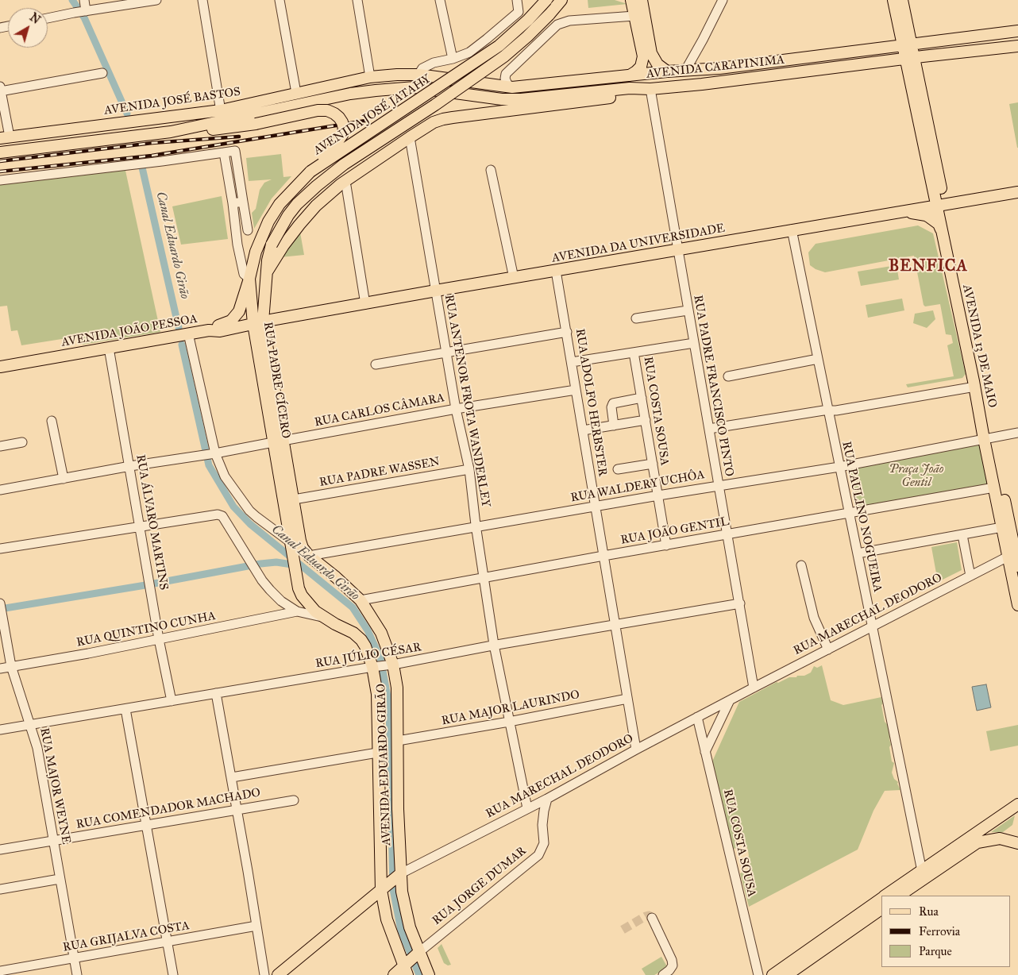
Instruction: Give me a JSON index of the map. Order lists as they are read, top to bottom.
{
  "streets": {
    "main road": [
      "AVENIDA CARAPINIMA",
      "AVENIDA JOSÉ BASTOS",
      "AVENIDA JOSÉ JATAHY",
      "AVENIDA DA UNIVERSIDADE",
      "AVENIDA JOÃO PESSOA",
      "AVENIDA 13 DE MAIO",
      "RUA PADRE CÍCERO",
      "AVENIDA EDUARDO GIRÃO",
      "RUA JORGE DUMAR"
    ],
    "street": [
      "RUA PADRE FRANCISCO PINTO",
      "RUA ANTENOR FROTA WANDERLEY",
      "RUA ADOLFO HERBSTER",
      "RUA CARLOS CÂMARA",
      "RUA COSTA SOUSA",
      "RUA PADRE WASSEN",
      "RUA WALDERY UCHÔA",
      "RUA PAULINO NOGUEIRA",
      "RUA ÁLVARO MARTINS",
      "RUA JOÃO GENTIL",
      "RUA MARECHAL DEODORO",
      "RUA QUINTINO CUNHA",
      "RUA JÚLIO CÉSAR",
      "RUA MAJOR LAURINDO",
      "RUA MAJOR WEYNE",
      "RUA COMENDADOR MACHADO",
      "RUA GRIJALVA COSTA"
    ]
  },
  "crossings": [
    ["AVENIDA CARAPINIMA", "AVENIDA JOSÉ BASTOS"],
    ["AVENIDA CARAPINIMA", "AVENIDA 13 DE MAIO"],
    ["AVENIDA CARAPINIMA", "RUA PADRE FRANCISCO PINTO"],
    ["AVENIDA JOSÉ JATAHY", "AVENIDA JOÃO PESSOA"],
    ["AVENIDA JOSÉ JATAHY", "RUA PADRE CÍCERO"],
    ["AVENIDA DA UNIVERSIDADE", "AVENIDA JOÃO PESSOA"],
    ["AVENIDA DA UNIVERSIDADE", "AVENIDA 13 DE MAIO"],
    ["AVENIDA DA UNIVERSIDADE", "RUA PADRE CÍCERO"],
    ["AVENIDA DA UNIVERSIDADE", "RUA PADRE FRANCISCO PINTO"],
    ["AVENIDA DA UNIVERSIDADE", "RUA ANTENOR FROTA WANDERLEY"],
    ["AVENIDA DA UNIVERSIDADE", "RUA ADOLFO HERBSTER"],
    ["AVENIDA DA UNIVERSIDADE", "RUA PAULINO NOGUEIRA"],
    ["AVENIDA JOÃO PESSOA", "RUA PADRE CÍCERO"],
    ["AVENIDA JOÃO PESSOA", "RUA ÁLVARO MARTINS"],
    ["AVENIDA 13 DE MAIO", "RUA WALDERY UCHÔA"],
    ["AVENIDA 13 DE MAIO", "RUA JOÃO GENTIL"],
    ["AVENIDA 13 DE MAIO", "RUA MARECHAL DEODORO"],
    ["RUA PADRE CÍCERO", "RUA CARLOS CÂMARA"],
    ["RUA PADRE CÍCERO", "RUA PADRE WASSEN"],
    ["RUA PADRE CÍCERO", "RUA WALDERY UCHÔA"],
    ["RUA PADRE CÍCERO", "AVENIDA EDUARDO GIRÃO"],
    ["RUA PADRE FRANCISCO PINTO", "RUA WALDERY UCHÔA"],
    ["RUA PADRE FRANCISCO PINTO", "RUA JOÃO GENTIL"],
    ["RUA PADRE FRANCISCO PINTO", "RUA MARECHAL DEODORO"],
    ["RUA PADRE FRANCISCO PINTO", "RUA JÚLIO CÉSAR"],
    ["RUA ANTENOR FROTA WANDERLEY", "RUA CARLOS CÂMARA"],
    ["RUA ANTENOR FROTA WANDERLEY", "RUA PADRE WASSEN"],
    ["RUA ANTENOR FROTA WANDERLEY", "RUA WALDERY UCHÔA"],
    ["RUA ANTENOR FROTA WANDERLEY", "RUA JOÃO GENTIL"],
    ["RUA ANTENOR FROTA WANDERLEY", "RUA MARECHAL DEODORO"],
    ["RUA ANTENOR FROTA WANDERLEY", "RUA JÚLIO CÉSAR"],
    ["RUA ANTENOR FROTA WANDERLEY", "RUA MAJOR LAURINDO"],
    ["RUA ADOLFO HERBSTER", "RUA CARLOS CÂMARA"],
    ["RUA ADOLFO HERBSTER", "RUA WALDERY UCHÔA"],
    ["RUA ADOLFO HERBSTER", "RUA JOÃO GENTIL"],
    ["RUA ADOLFO HERBSTER", "RUA MARECHAL DEODORO"],
    ["RUA ADOLFO HERBSTER", "RUA JÚLIO CÉSAR"],
    ["RUA ADOLFO HERBSTER", "RUA MAJOR LAURINDO"],
    ["RUA CARLOS CÂMARA", "RUA ÁLVARO MARTINS"],
    ["RUA COSTA SOUSA", "RUA WALDERY UCHÔA"],
    ["RUA COSTA SOUSA", "RUA JOÃO GENTIL"],
    ["RUA COSTA SOUSA", "RUA MARECHAL DEODORO"],
    ["RUA WALDERY UCHÔA", "RUA PAULINO NOGUEIRA"],
    ["RUA WALDERY UCHÔA", "AVENIDA EDUARDO GIRÃO"],
    ["RUA PAULINO NOGUEIRA", "RUA JOÃO GENTIL"],
    ["RUA PAULINO NOGUEIRA", "RUA MARECHAL DEODORO"],
    ["RUA ÁLVARO MARTINS", "RUA QUINTINO CUNHA"],
    ["RUA ÁLVARO MARTINS", "RUA JÚLIO CÉSAR"],
    ["RUA JOÃO GENTIL", "AVENIDA EDUARDO GIRÃO"],
    ["RUA MARECHAL DEODORO", "AVENIDA EDUARDO GIRÃO"],
    ["RUA MARECHAL DEODORO", "RUA JORGE DUMAR"],
    ["RUA QUINTINO CUNHA", "RUA MAJOR WEYNE"],
    ["RUA JÚLIO CÉSAR", "AVENIDA EDUARDO GIRÃO"],
    ["RUA JÚLIO CÉSAR", "RUA MAJOR WEYNE"],
    ["RUA MAJOR LAURINDO", "AVENIDA EDUARDO GIRÃO"],
    ["AVENIDA EDUARDO GIRÃO", "RUA JORGE DUMAR"],
    ["RUA MAJOR WEYNE", "RUA COMENDADOR MACHADO"],
    ["RUA MAJOR WEYNE", "RUA GRIJALVA COSTA"]
  ],
  "districts": ["BENFICA"],
  "water": ["Canal Eduardo Girão"],
  "parks": ["Praça João Gentil"],
  "legend": ["Rua", "Ferrovia", "Parque"],
  "north": "top right"
}
